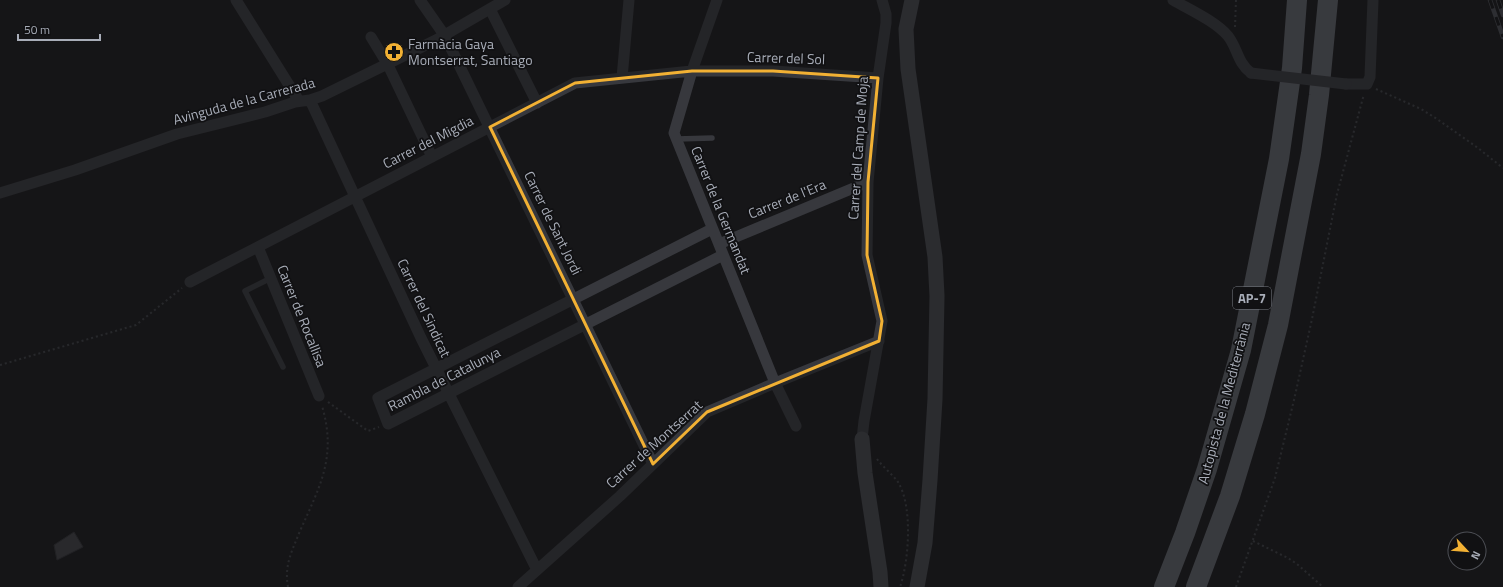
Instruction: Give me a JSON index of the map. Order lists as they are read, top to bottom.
{
  "streets": {
    "highway": ["AP-7", "Autopista de la Mediterrània"],
    "street": [
      "Carrer del Sol",
      "Avinguda de la Carrerada",
      "Carrer del Migdia",
      "Carrer del Camp de Moja",
      "Carrer de l'Era",
      "Carrer de la Germandat",
      "Carrer de Sant Jordi",
      "Carrer del Sindicat",
      "Carrer de Rocallisa",
      "Rambla de Catalunya",
      "Carrer de Montserrat"
    ]
  },
  "crossings": [
    ["Carrer del Sol", "Carrer del Migdia"],
    ["Carrer del Sol", "Carrer del Camp de Moja"],
    ["Carrer del Sol", "Carrer de la Germandat"],
    ["Avinguda de la Carrerada", "Carrer de Sant Jordi"],
    ["Avinguda de la Carrerada", "Carrer del Sindicat"],
    ["Carrer del Migdia", "Carrer de la Germandat"],
    ["Carrer del Migdia", "Carrer de Sant Jordi"],
    ["Carrer del Migdia", "Carrer del Sindicat"],
    ["Carrer del Migdia", "Carrer de Rocallisa"],
    ["Carrer del Camp de Moja", "Carrer de l'Era"],
    ["Carrer del Camp de Moja", "Carrer de Montserrat"],
    ["Carrer de l'Era", "Carrer de la Germandat"],
    ["Carrer de la Germandat", "Rambla de Catalunya"],
    ["Carrer de la Germandat", "Carrer de Montserrat"],
    ["Carrer de Sant Jordi", "Rambla de Catalunya"],
    ["Carrer de Sant Jordi", "Carrer de Montserrat"],
    ["Carrer del Sindicat", "Rambla de Catalunya"],
    ["Carrer del Sindicat", "Carrer de Montserrat"]
  ],
  "places": {
    "pharmacy": ["Farmàcia Gaya Montserrat, Santiago"]
  },
  "scale_bar": "50 m",
  "north": "bottom right"
}
